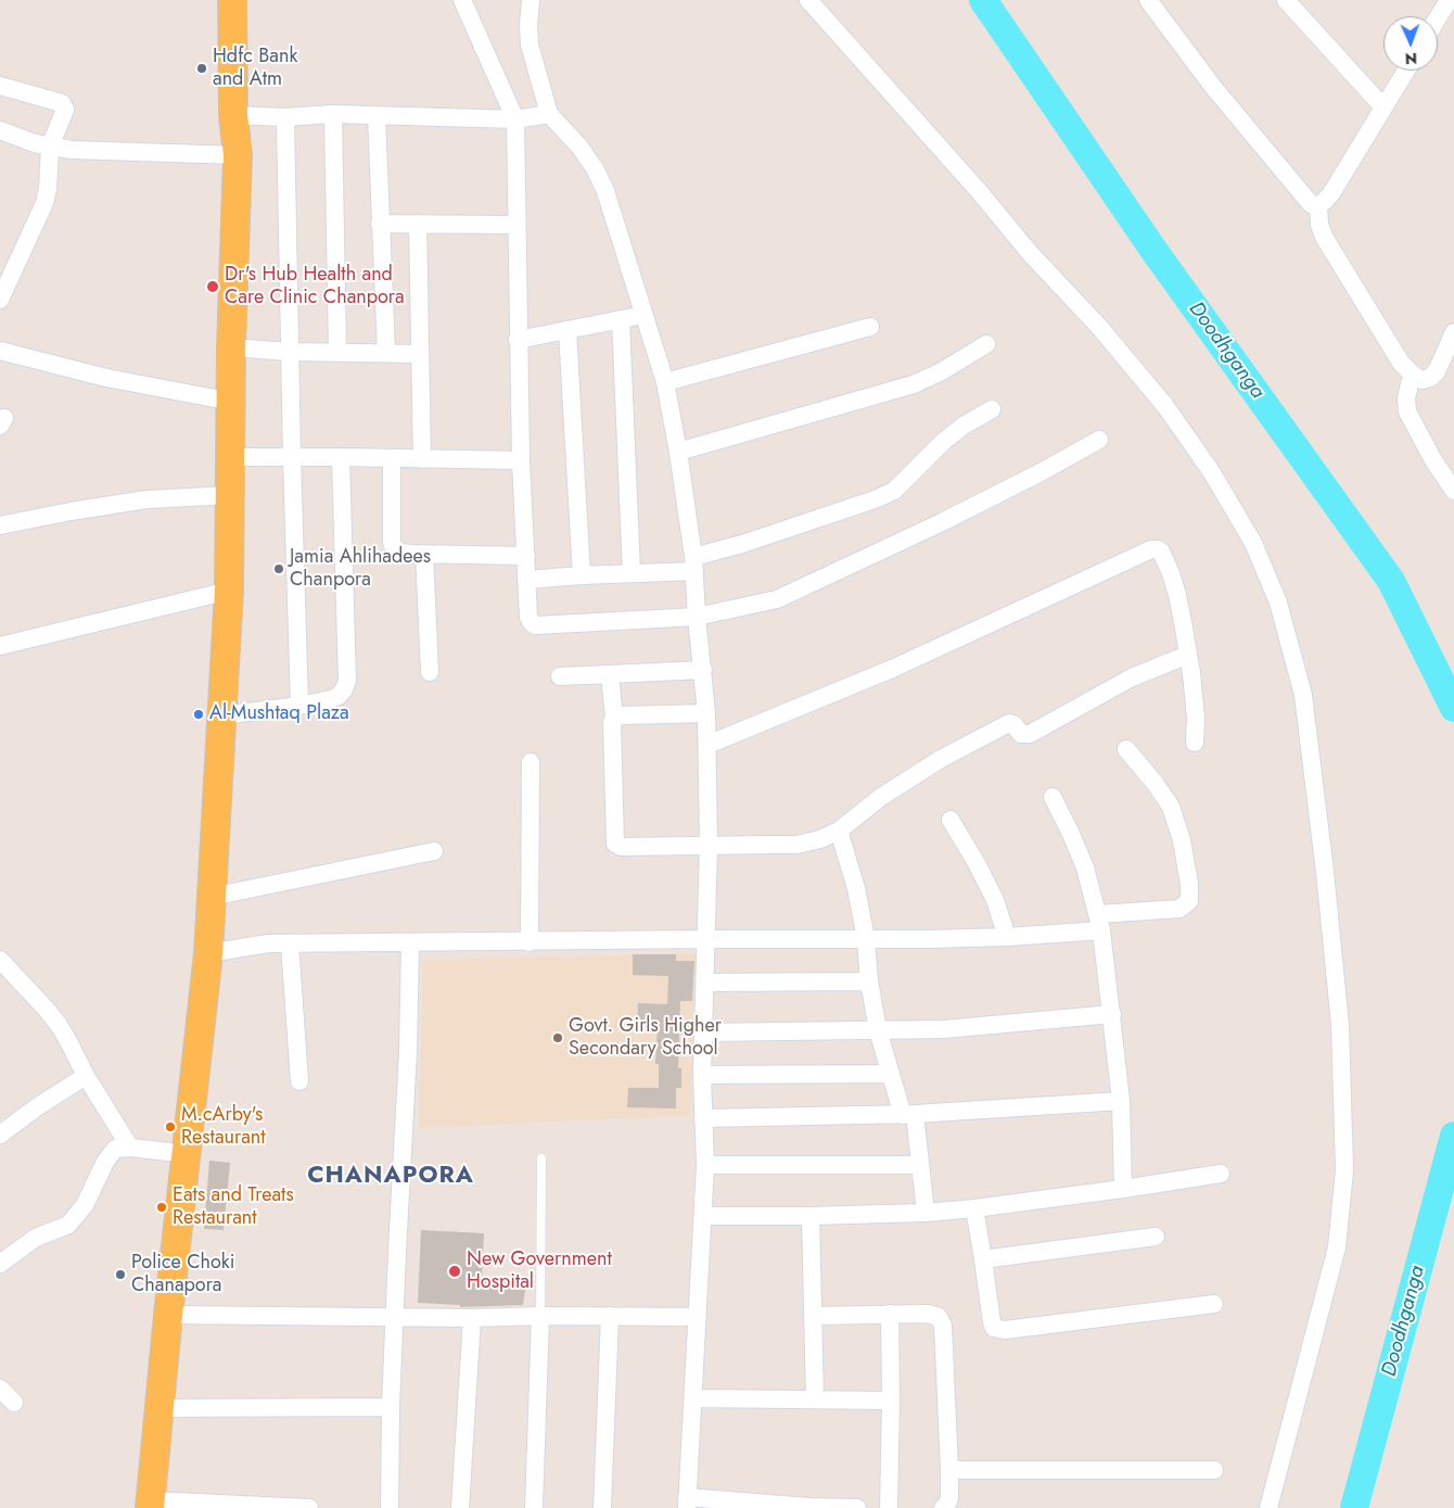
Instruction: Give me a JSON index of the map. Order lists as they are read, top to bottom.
{
  "districts": ["CHANAPORA"],
  "water": ["Doodhganga"],
  "places": [
    "Hdfc Bank and Atm",
    "Dr's Hub Health and Care Clinic Chanpora",
    "Jamia Ahlihadees Chanpora",
    "Al-Mushtaq Plaza",
    "Govt. Girls Higher Secondary School",
    "M.cArby's Restaurant",
    "Eats and Treats Restaurant",
    "New Government Hospital",
    "Police Choki Chanapora"
  ],
  "north": "bottom"
}
